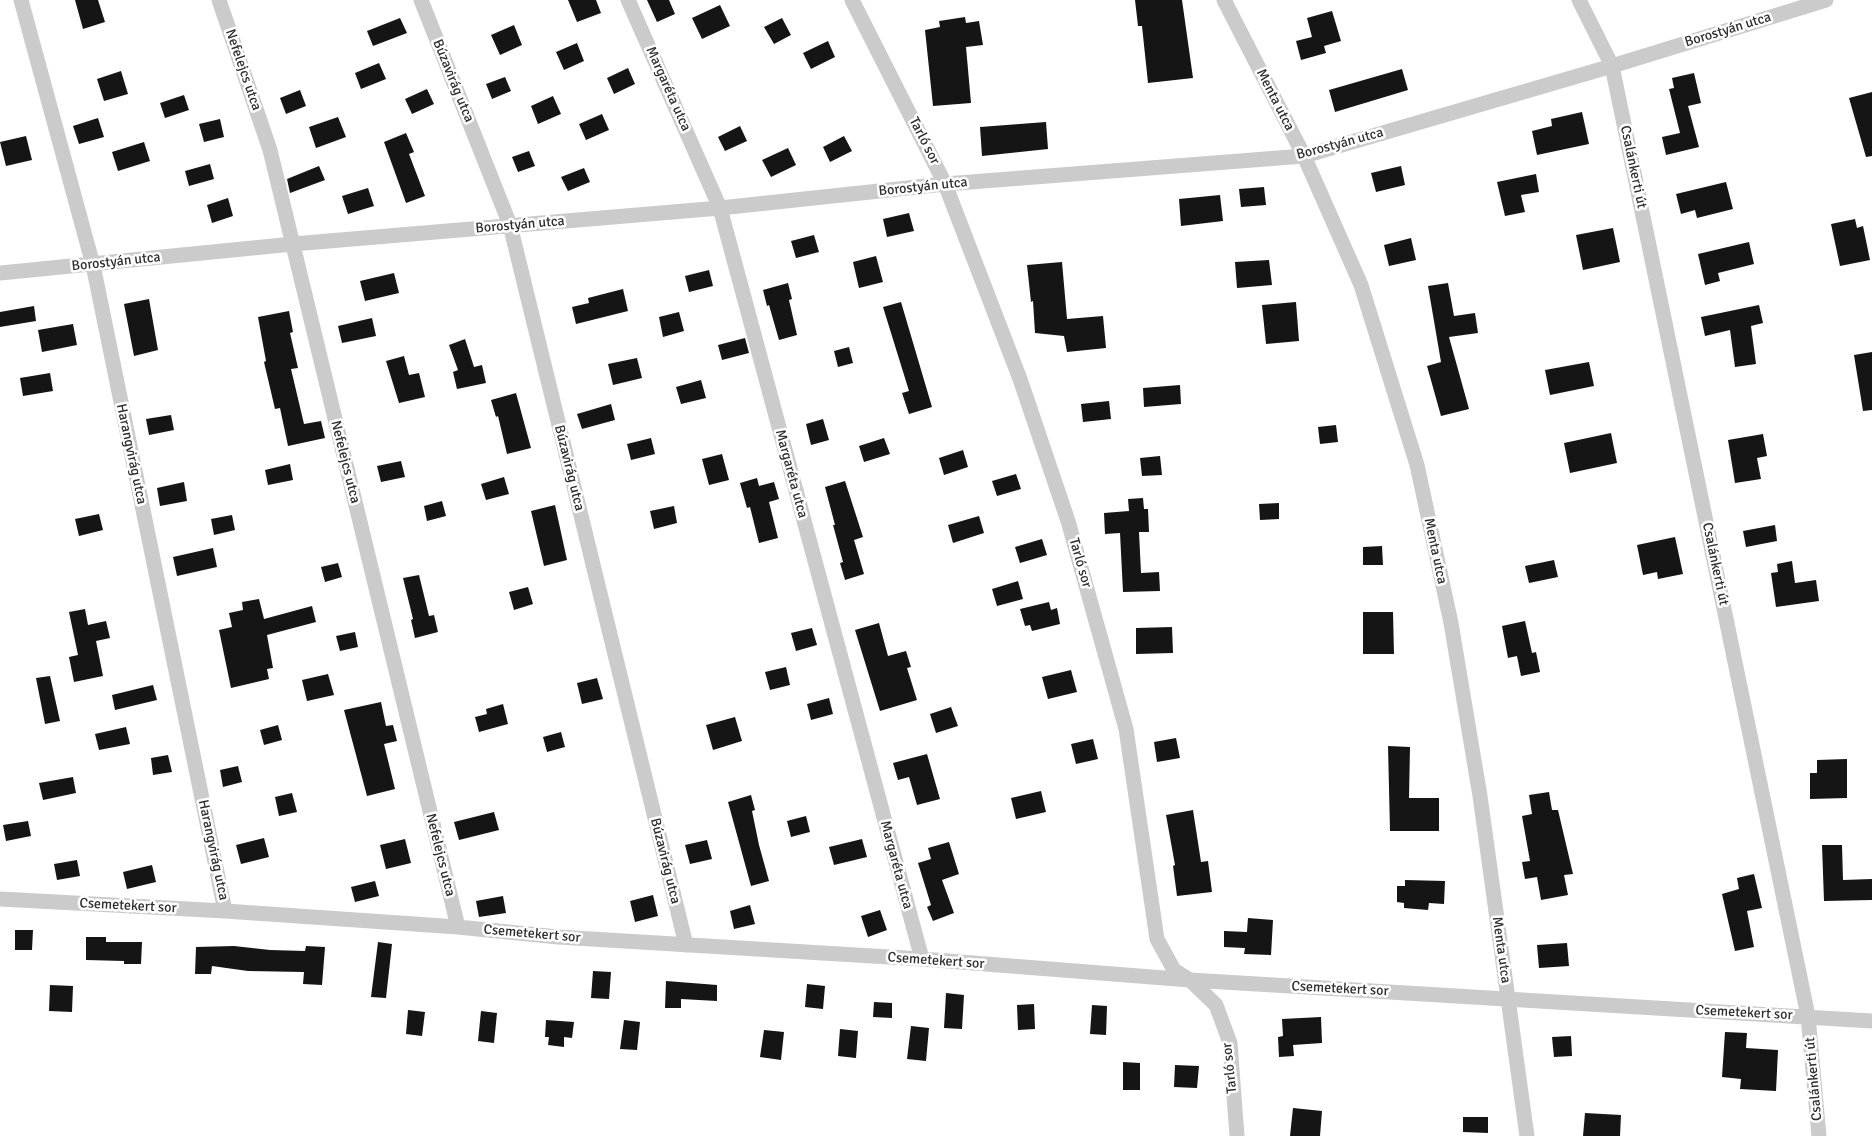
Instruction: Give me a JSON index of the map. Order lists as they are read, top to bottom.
{
  "streets": {
    "street": [
      "Borostyán utca",
      "Nefelejcs utca",
      "Búzavirág utca",
      "Margaréta utca",
      "Menta utca",
      "Tarló sor",
      "Csalánkerti út",
      "Harangvirág utca",
      "Csemetekert sor"
    ]
  },
  "crossings": [
    ["Borostyán utca", "Nefelejcs utca"],
    ["Borostyán utca", "Búzavirág utca"],
    ["Borostyán utca", "Margaréta utca"],
    ["Borostyán utca", "Menta utca"],
    ["Borostyán utca", "Tarló sor"],
    ["Borostyán utca", "Csalánkerti út"],
    ["Borostyán utca", "Harangvirág utca"],
    ["Nefelejcs utca", "Csemetekert sor"],
    ["Búzavirág utca", "Csemetekert sor"],
    ["Margaréta utca", "Csemetekert sor"],
    ["Menta utca", "Csemetekert sor"],
    ["Tarló sor", "Csemetekert sor"],
    ["Csalánkerti út", "Csemetekert sor"],
    ["Harangvirág utca", "Csemetekert sor"]
  ]
}
